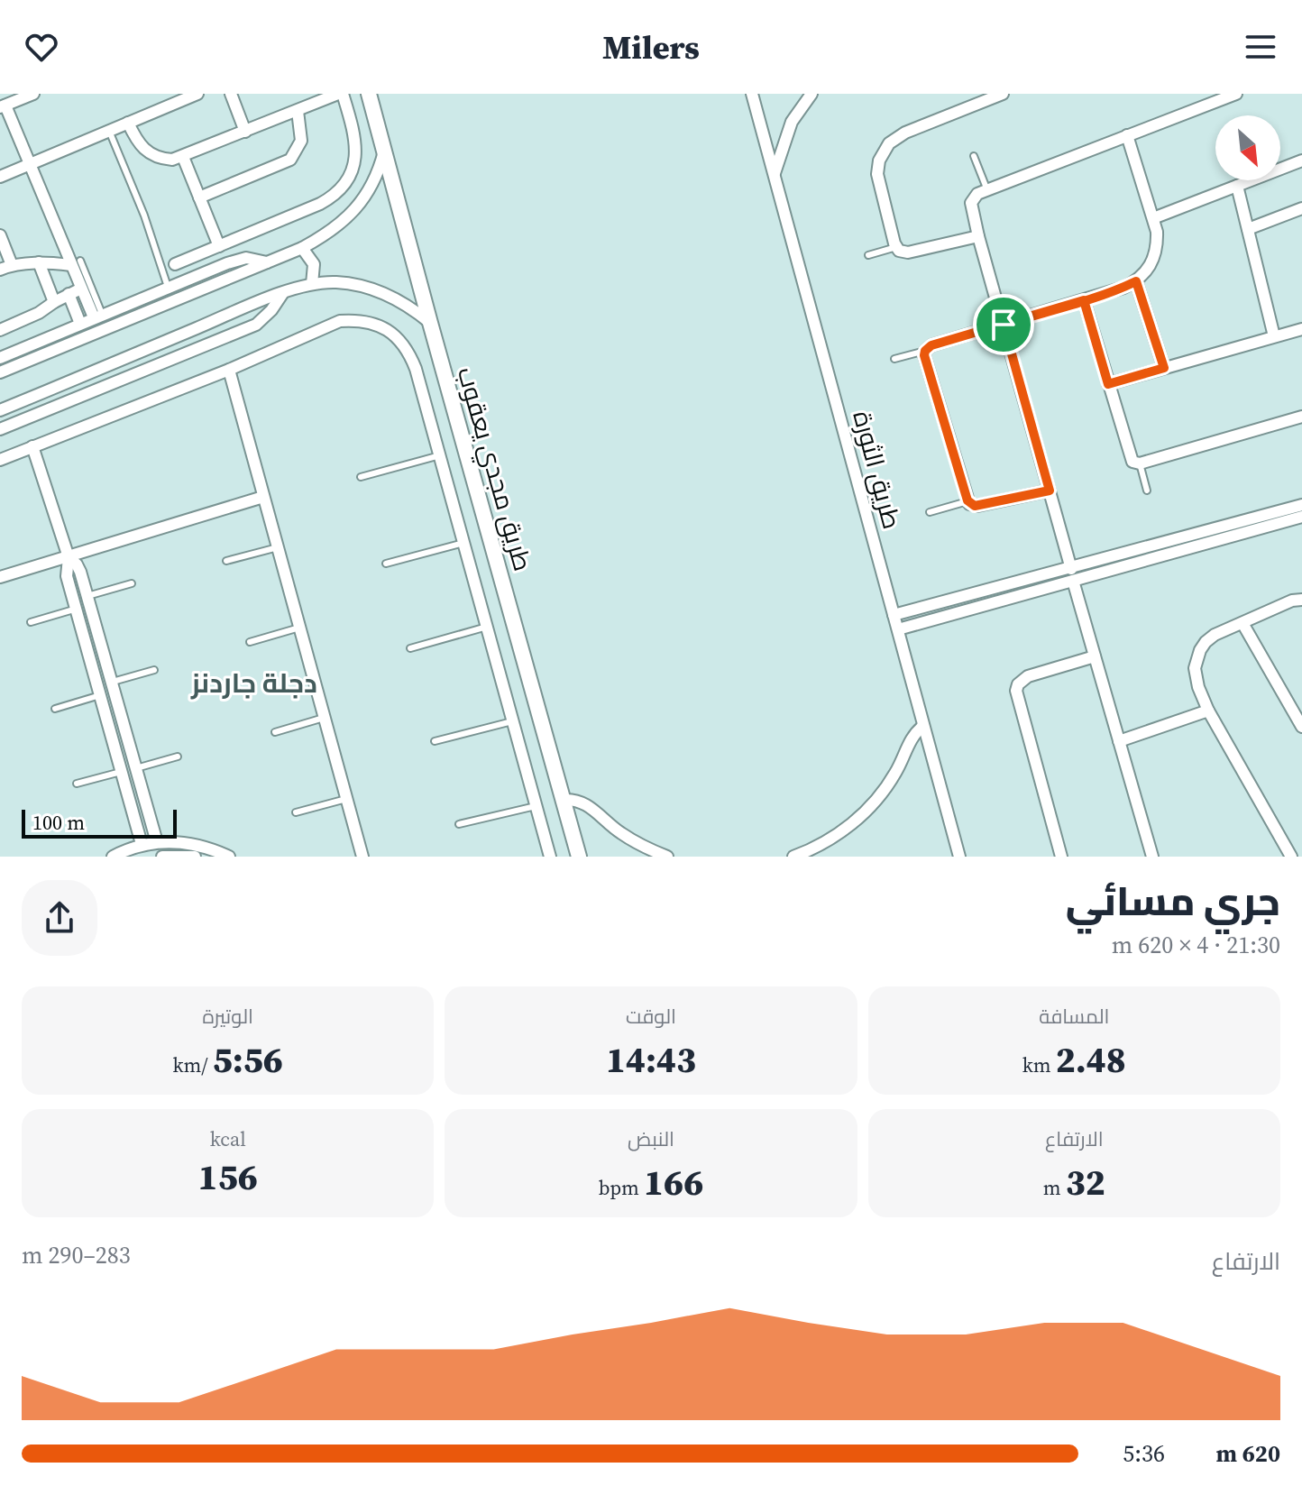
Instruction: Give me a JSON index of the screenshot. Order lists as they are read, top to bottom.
{
  "streets": {
    "street": ["طريق مجدي يعقوب", "طريق الثورة"]
  },
  "districts": ["دجلة جاردنز"],
  "scale_bar": "100 m",
  "north": "bottom right",
  "page": {
    "header": "Milers",
    "scale": "100 m",
    "heading": ["جري مسائي", "21:30 · 4 × 620 m"],
    "stats": [
      ["المسافة", "2.48 km"],
      ["الوقت", "14:43"],
      ["الوتيرة", "5:56 /km"],
      ["الارتفاع", "32 m"],
      ["النبض", "166 bpm"],
      ["kcal", "156"]
    ],
    "chart": ["الارتفاع", "283–290 m"],
    "list": [
      {
        "name": "620 m",
        "note": "5:36"
      }
    ]
  }
}
